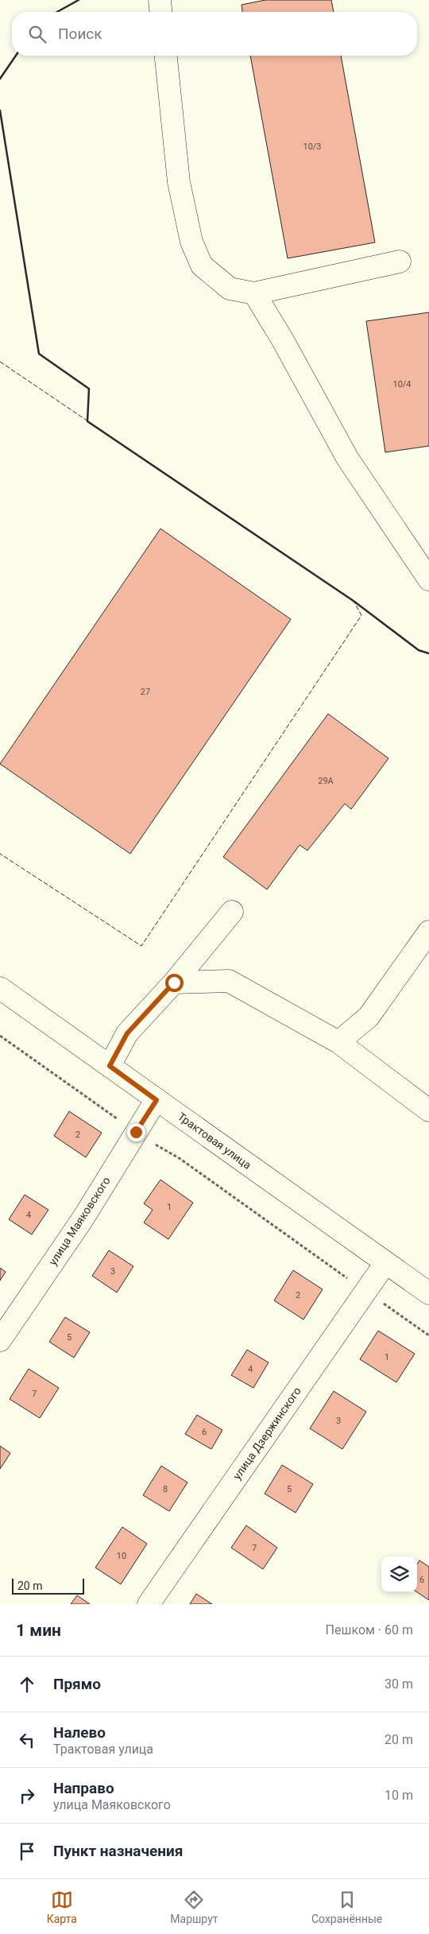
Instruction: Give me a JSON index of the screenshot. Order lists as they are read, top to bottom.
{
  "streets": {
    "street": ["Трактовая улица", "улица Маяковского", "улица Дзержинского"]
  },
  "crossings": [
    ["Трактовая улица", "улица Маяковского"],
    ["Трактовая улица", "улица Дзержинского"]
  ],
  "house_numbers": [
    "10/3",
    "10/4",
    "27",
    "29А",
    "2",
    "1",
    "4",
    "3",
    "2",
    "5",
    "1",
    "4",
    "7",
    "3",
    "6",
    "8",
    "5",
    "7",
    "10",
    "6"
  ],
  "scale_bar": "20 m",
  "page": {
    "search": "Поиск",
    "scale": "20 m",
    "heading": ["1 мин", "Пешком · 60 m"],
    "list": [
      ["Прямо", "30 m"],
      ["Налево", "Трактовая улица", "20 m"],
      ["Направо", "улица Маяковского", "10 m"],
      "Пункт назначения"
    ],
    "nav": ["Карта", "Маршрут", "Сохранённые"]
  }
}
